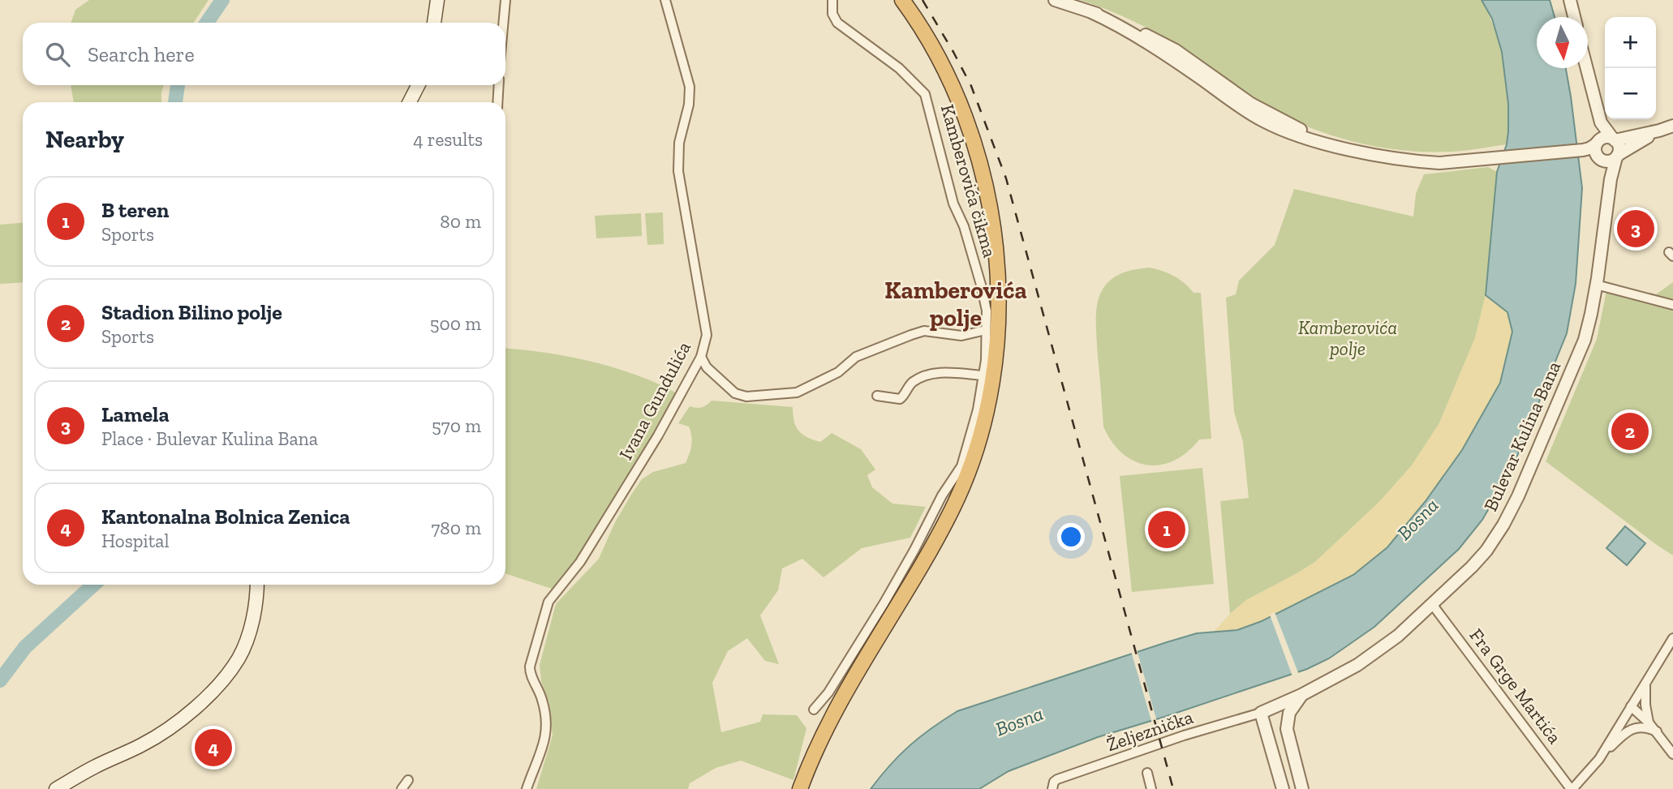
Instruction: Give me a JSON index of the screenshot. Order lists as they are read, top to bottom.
{
  "streets": {
    "street": [
      "Kamberovića čikma",
      "Ivana Gundulića",
      "Bulevar Kulina Bana",
      "Fra Grge Martića",
      "Željeznička"
    ]
  },
  "crossings": [
    ["Bulevar Kulina Bana", "Fra Grge Martića"],
    ["Bulevar Kulina Bana", "Željeznička"]
  ],
  "districts": ["Kamberovića polje"],
  "water": ["Bosna"],
  "parks": ["Kamberovića polje"],
  "north": "bottom",
  "page": {
    "map_buttons": ["+", "−"],
    "search": "Search here",
    "heading": ["Nearby", "4 results"],
    "list": [
      {
        "mark": "1",
        "name": "B teren",
        "note": "Sports",
        "value": "80 m"
      },
      {
        "mark": "2",
        "name": "Stadion Bilino polje",
        "note": "Sports",
        "value": "500 m"
      },
      {
        "mark": "3",
        "name": "Lamela",
        "note": "Place · Bulevar Kulina Bana",
        "value": "570 m"
      },
      {
        "mark": "4",
        "name": "Kantonalna Bolnica Zenica",
        "note": "Hospital",
        "value": "780 m"
      }
    ],
    "pins": [
      "3",
      "2",
      "1",
      "4"
    ]
  }
}
